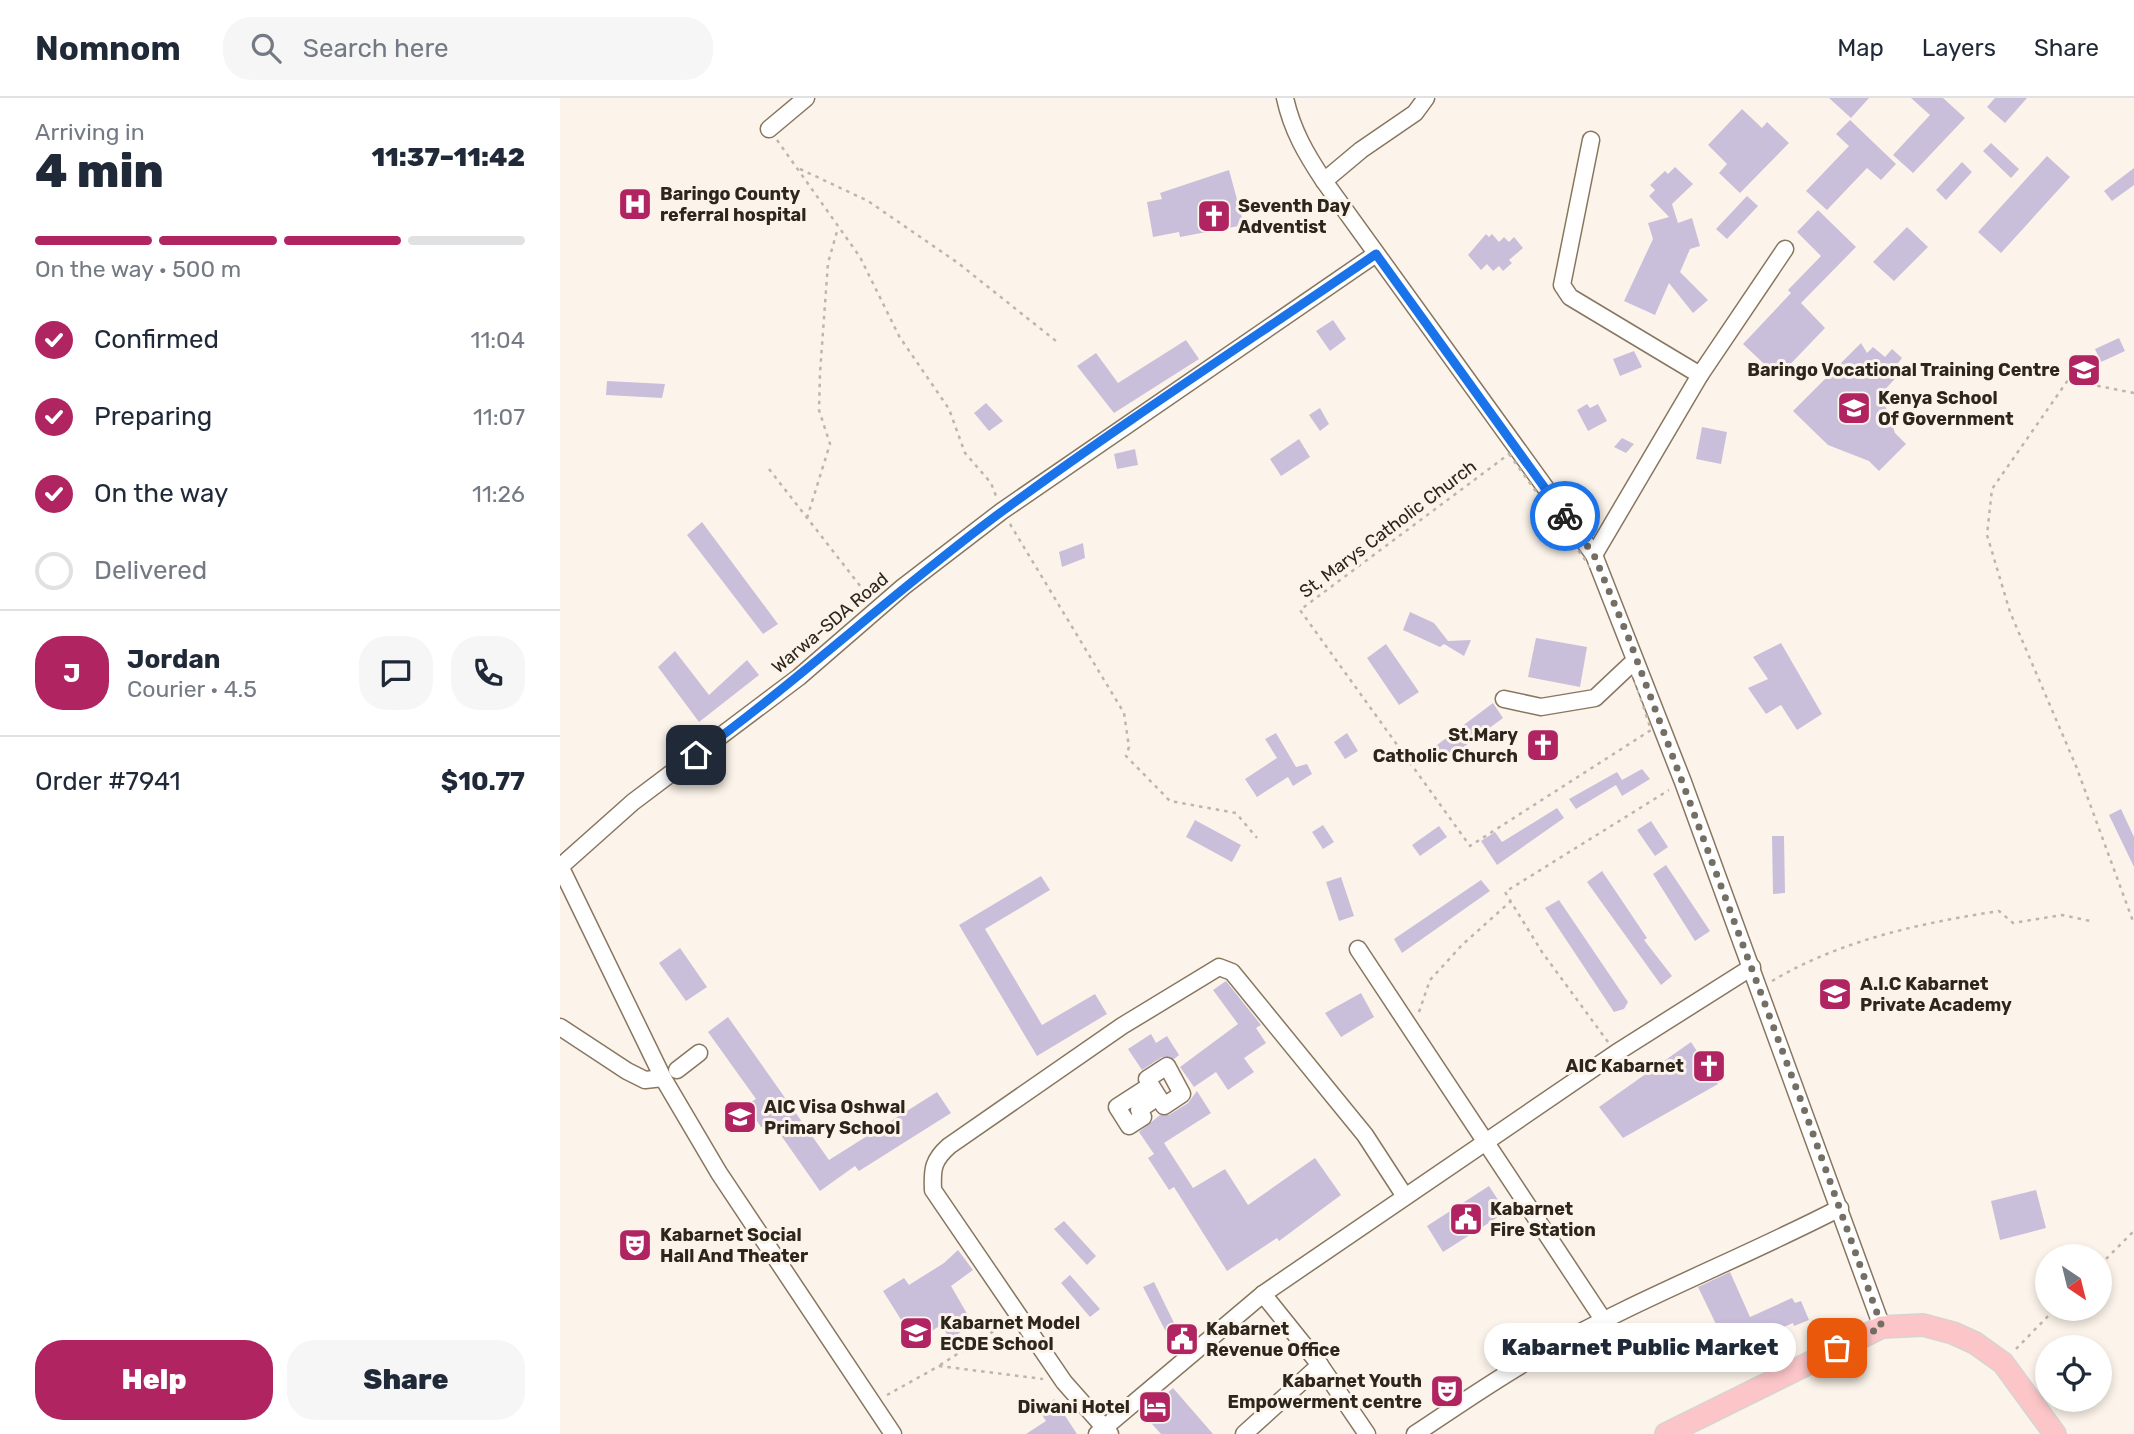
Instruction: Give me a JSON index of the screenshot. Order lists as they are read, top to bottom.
{
  "streets": {
    "street": ["Warwa-SDA Road"],
    "path": ["St, Marys Catholic Church"]
  },
  "places": {
    "hospital": ["Baringo County referral hospital"],
    "church": ["Seventh Day Adventist", "St.Mary Catholic Church", "AIC Kabarnet"],
    "school or university": [
      "Baringo Vocational Training Centre",
      "Kenya School Of Government",
      "A.I.C Kabarnet Private Academy",
      "AIC Visa Oshwal Primary School",
      "Kabarnet Model ECDE School"
    ],
    "public building": ["Kabarnet Fire Station", "Kabarnet Revenue Office"],
    "theatre": ["Kabarnet Social Hall And Theater", "Kabarnet Youth Empowerment centre"],
    "other": ["Kabarnet Public Market"],
    "hotel": ["Diwani Hotel"]
  },
  "north": "bottom right",
  "page": {
    "header": "Nomnom",
    "search": "Search here",
    "nav": ["Map", "Layers", "Share"],
    "heading": ["4 min", "Arriving in", "11:37–11:42"],
    "panel": [
      "Jordan",
      "Courier · 4.5",
      "Order #7941",
      "$10.77"
    ],
    "bar": "On the way · 500 m",
    "list": [
      ["Confirmed", "11:04"],
      ["Preparing", "11:07"],
      ["On the way", "11:26"],
      "Delivered"
    ],
    "round": "J",
    "bubble": "Kabarnet Public Market",
    "buttons": ["Help", "Share"]
  }
}
